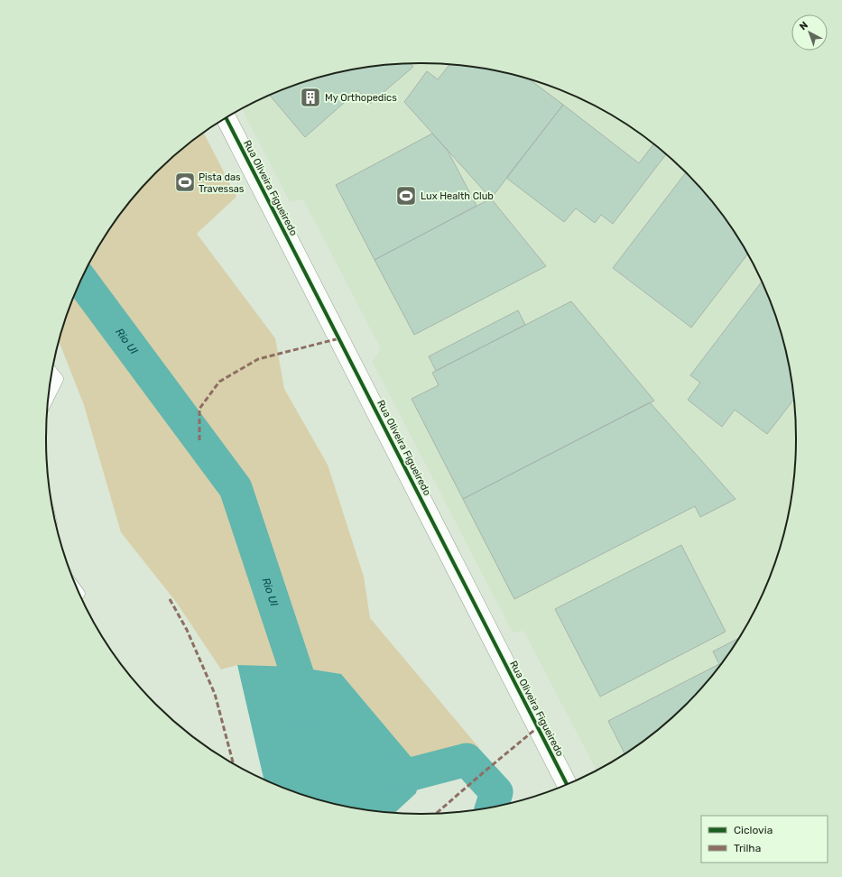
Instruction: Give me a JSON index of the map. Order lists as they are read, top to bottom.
{
  "streets": {
    "street": ["Rua Oliveira Figueiredo"]
  },
  "water": ["Rio Ul"],
  "places": {
    "building": ["My Orthopedics"],
    "sports": ["Pista das Travessas", "Lux Health Club"]
  },
  "legend": ["Ciclovia", "Trilha"],
  "north": "top left"
}
